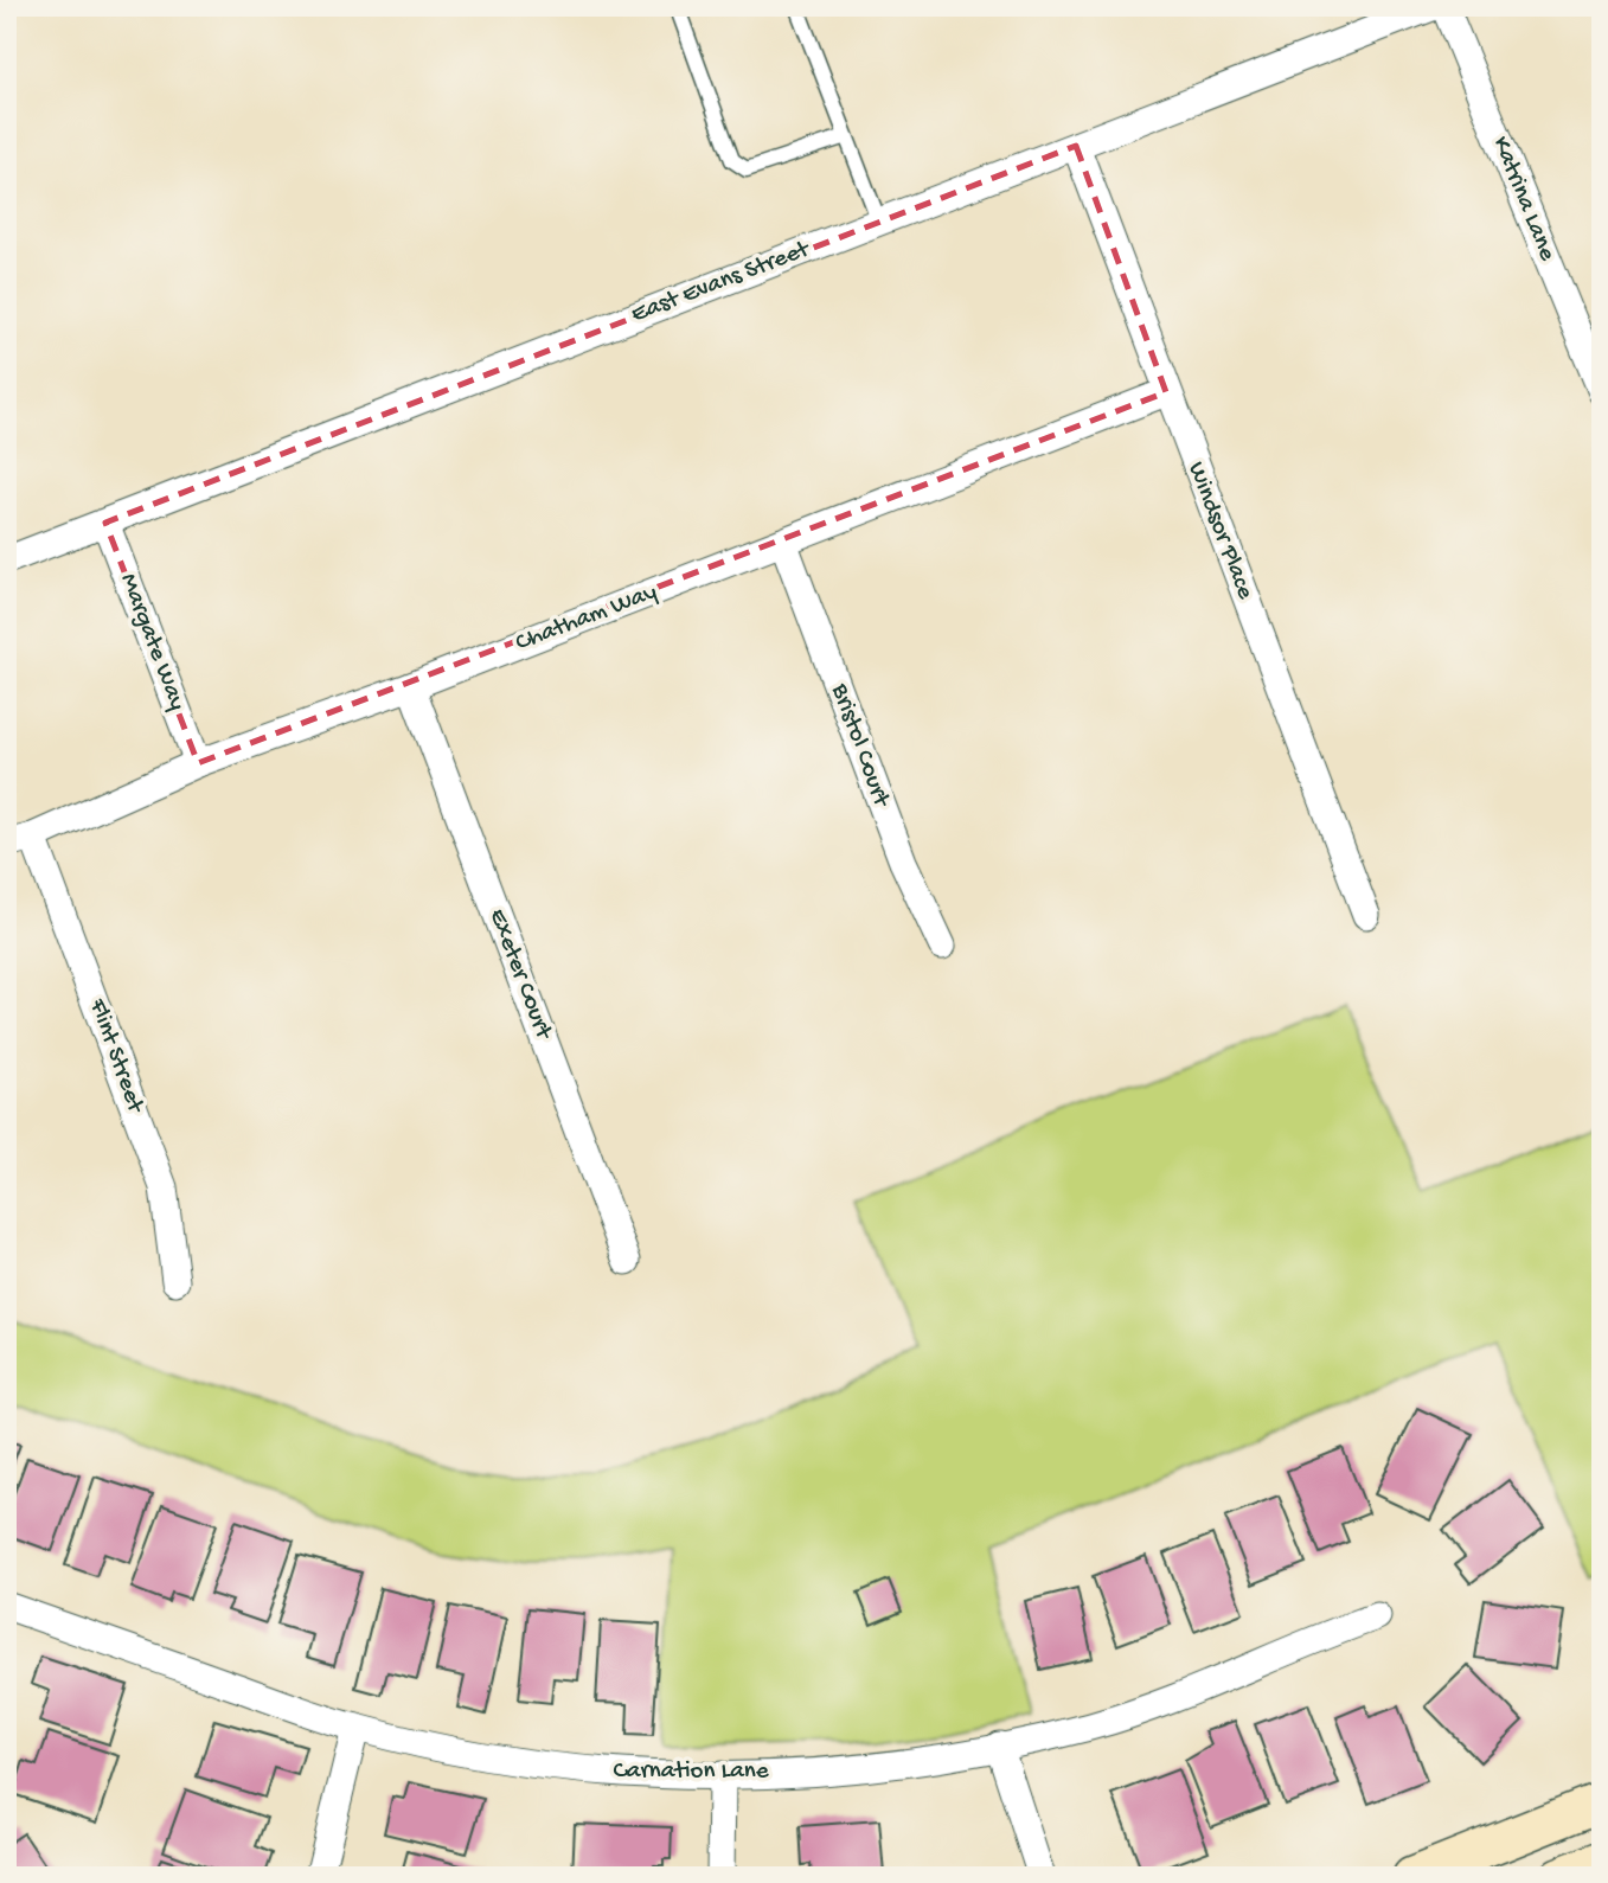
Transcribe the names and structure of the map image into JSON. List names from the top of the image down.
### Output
{
  "streets": {
    "street": [
      "Katrina Lane",
      "East Evans Street",
      "Windsor Place",
      "Chatham Way",
      "Margate Way",
      "Bristol Court",
      "Exeter Court",
      "Flint Street",
      "Carnation Lane"
    ]
  },
  "crossings": [
    ["East Evans Street", "Windsor Place"],
    ["East Evans Street", "Margate Way"],
    ["Windsor Place", "Chatham Way"],
    ["Chatham Way", "Margate Way"],
    ["Chatham Way", "Bristol Court"],
    ["Chatham Way", "Exeter Court"],
    ["Chatham Way", "Flint Street"]
  ]
}
